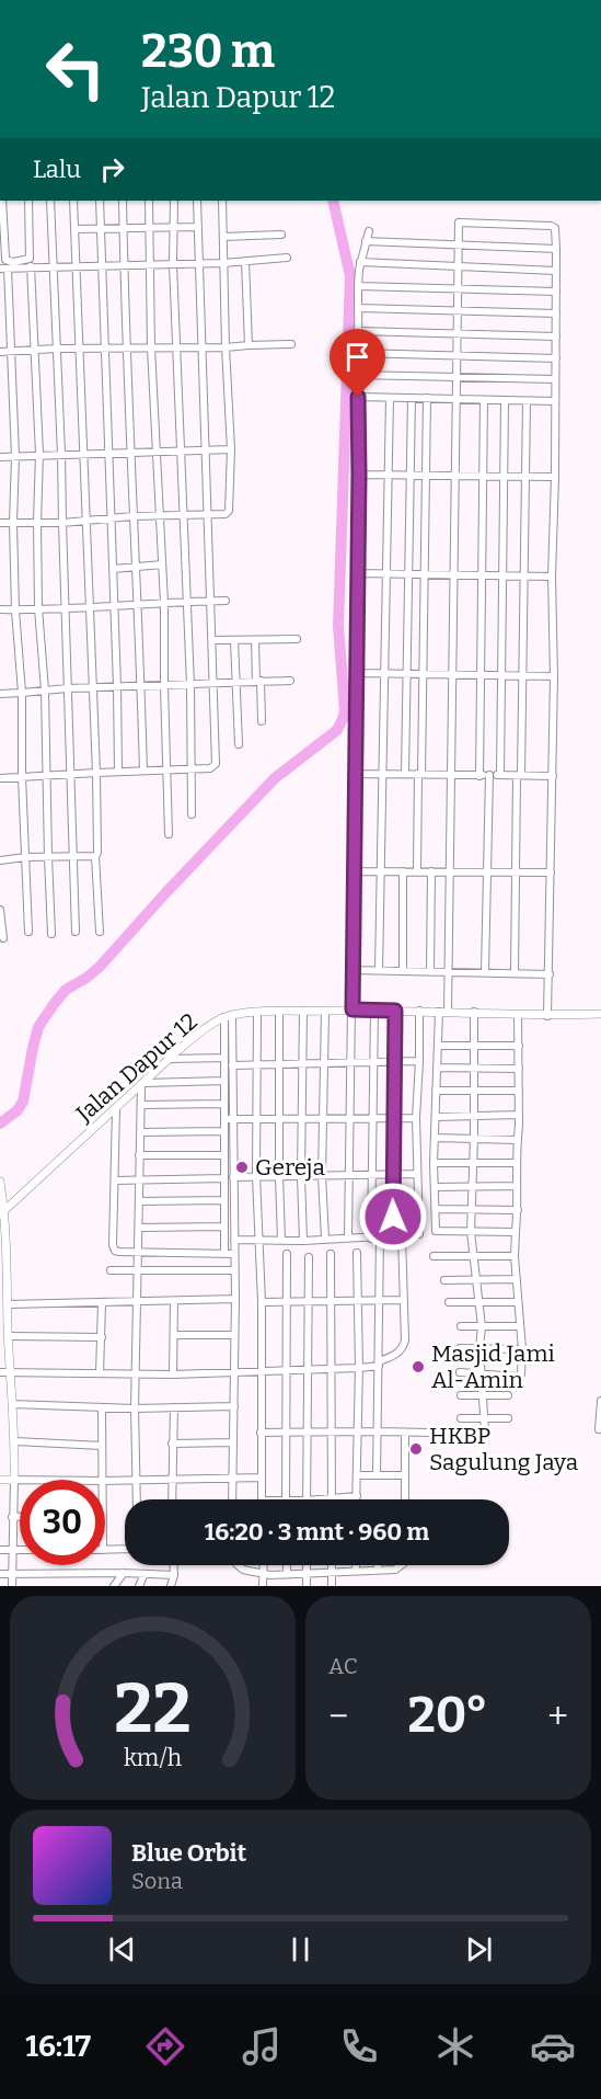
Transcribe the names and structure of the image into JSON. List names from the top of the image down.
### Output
{
  "streets": {
    "street": ["Jalan Dapur 12"]
  },
  "places": ["Gereja", "Masjid Jami Al-Amin", "HKBP Sagulung Jaya"],
  "page": {
    "turn": ["230 m", "Jalan Dapur 12"],
    "then": "Lalu",
    "limit": "30",
    "trip": "16:20 · 3 mnt · 960 m",
    "tile": "AC",
    "heat": ["−", "20°", "+"],
    "song": ["Blue Orbit", "Sona"],
    "tabs": "16:17",
    "gauge": ["22", "km/h"]
  }
}
